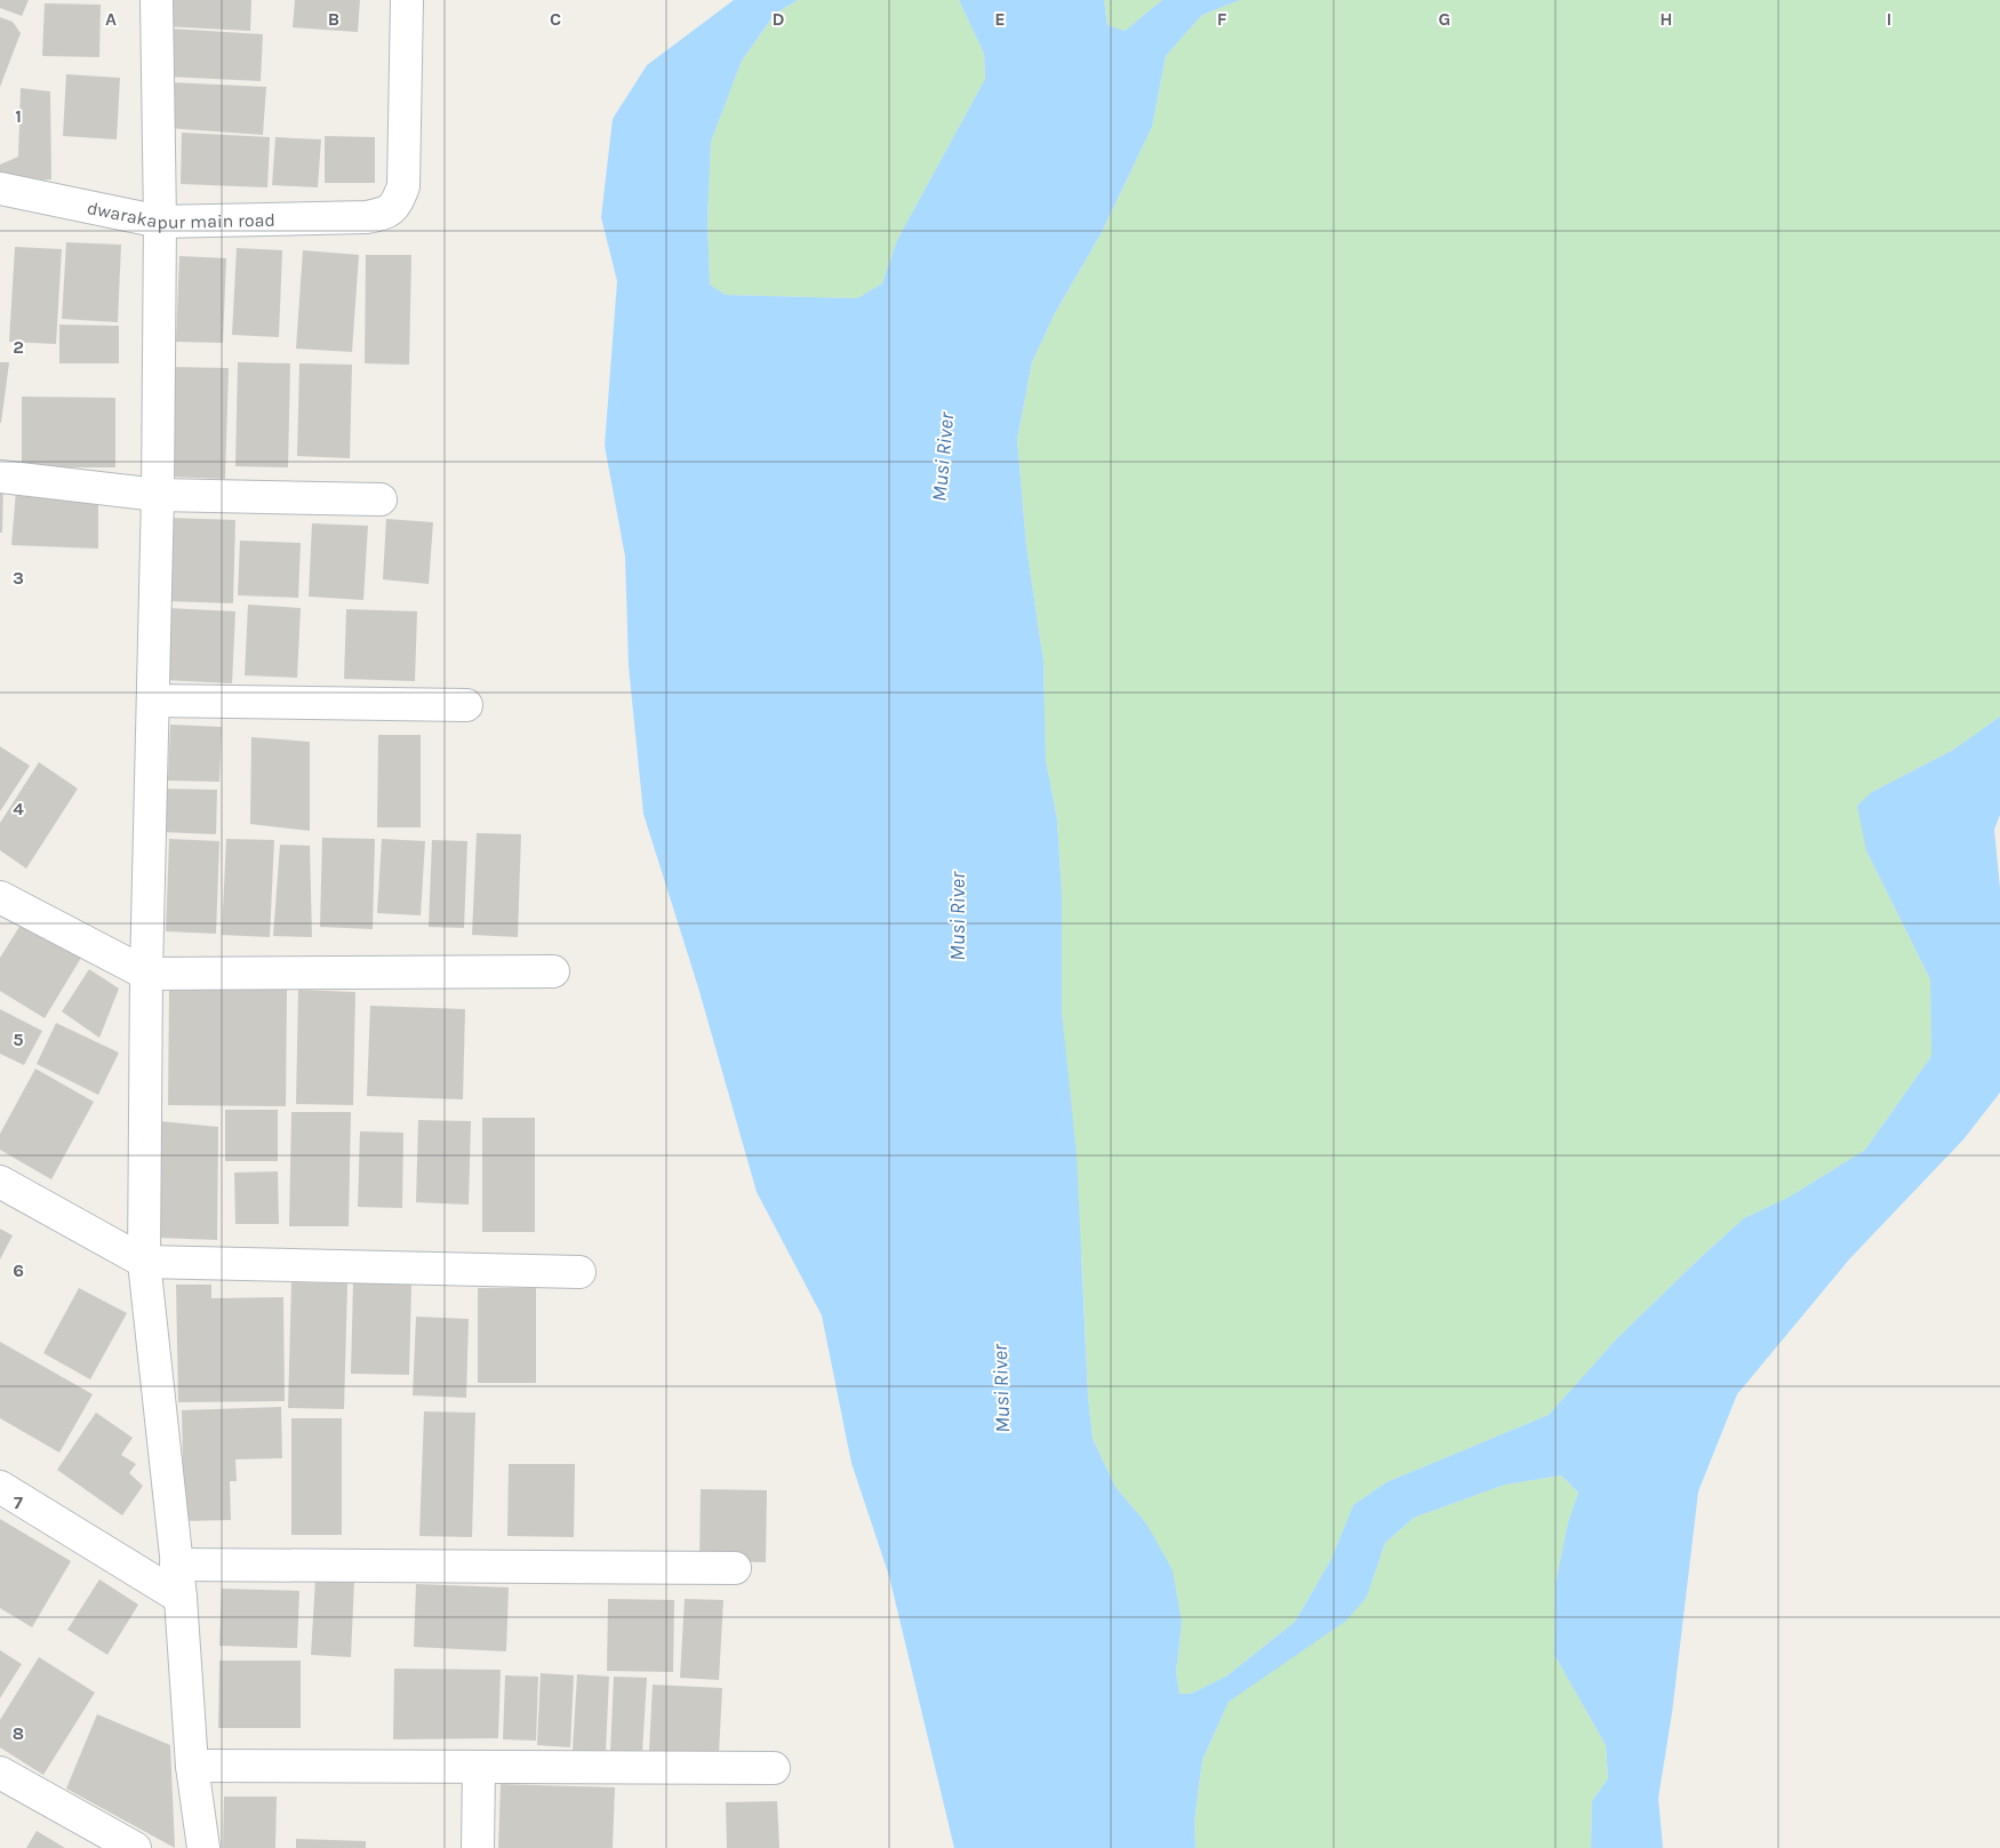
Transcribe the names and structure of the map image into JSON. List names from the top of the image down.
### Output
{
  "streets": {
    "street": ["dwarakapur main road"]
  },
  "water": ["Musi River"],
  "grid": {
    "columns": [
      "A",
      "B",
      "C",
      "D",
      "E",
      "F",
      "G",
      "H",
      "I"
    ],
    "rows": [
      "1",
      "2",
      "3",
      "4",
      "5",
      "6",
      "7",
      "8"
    ]
  }
}
